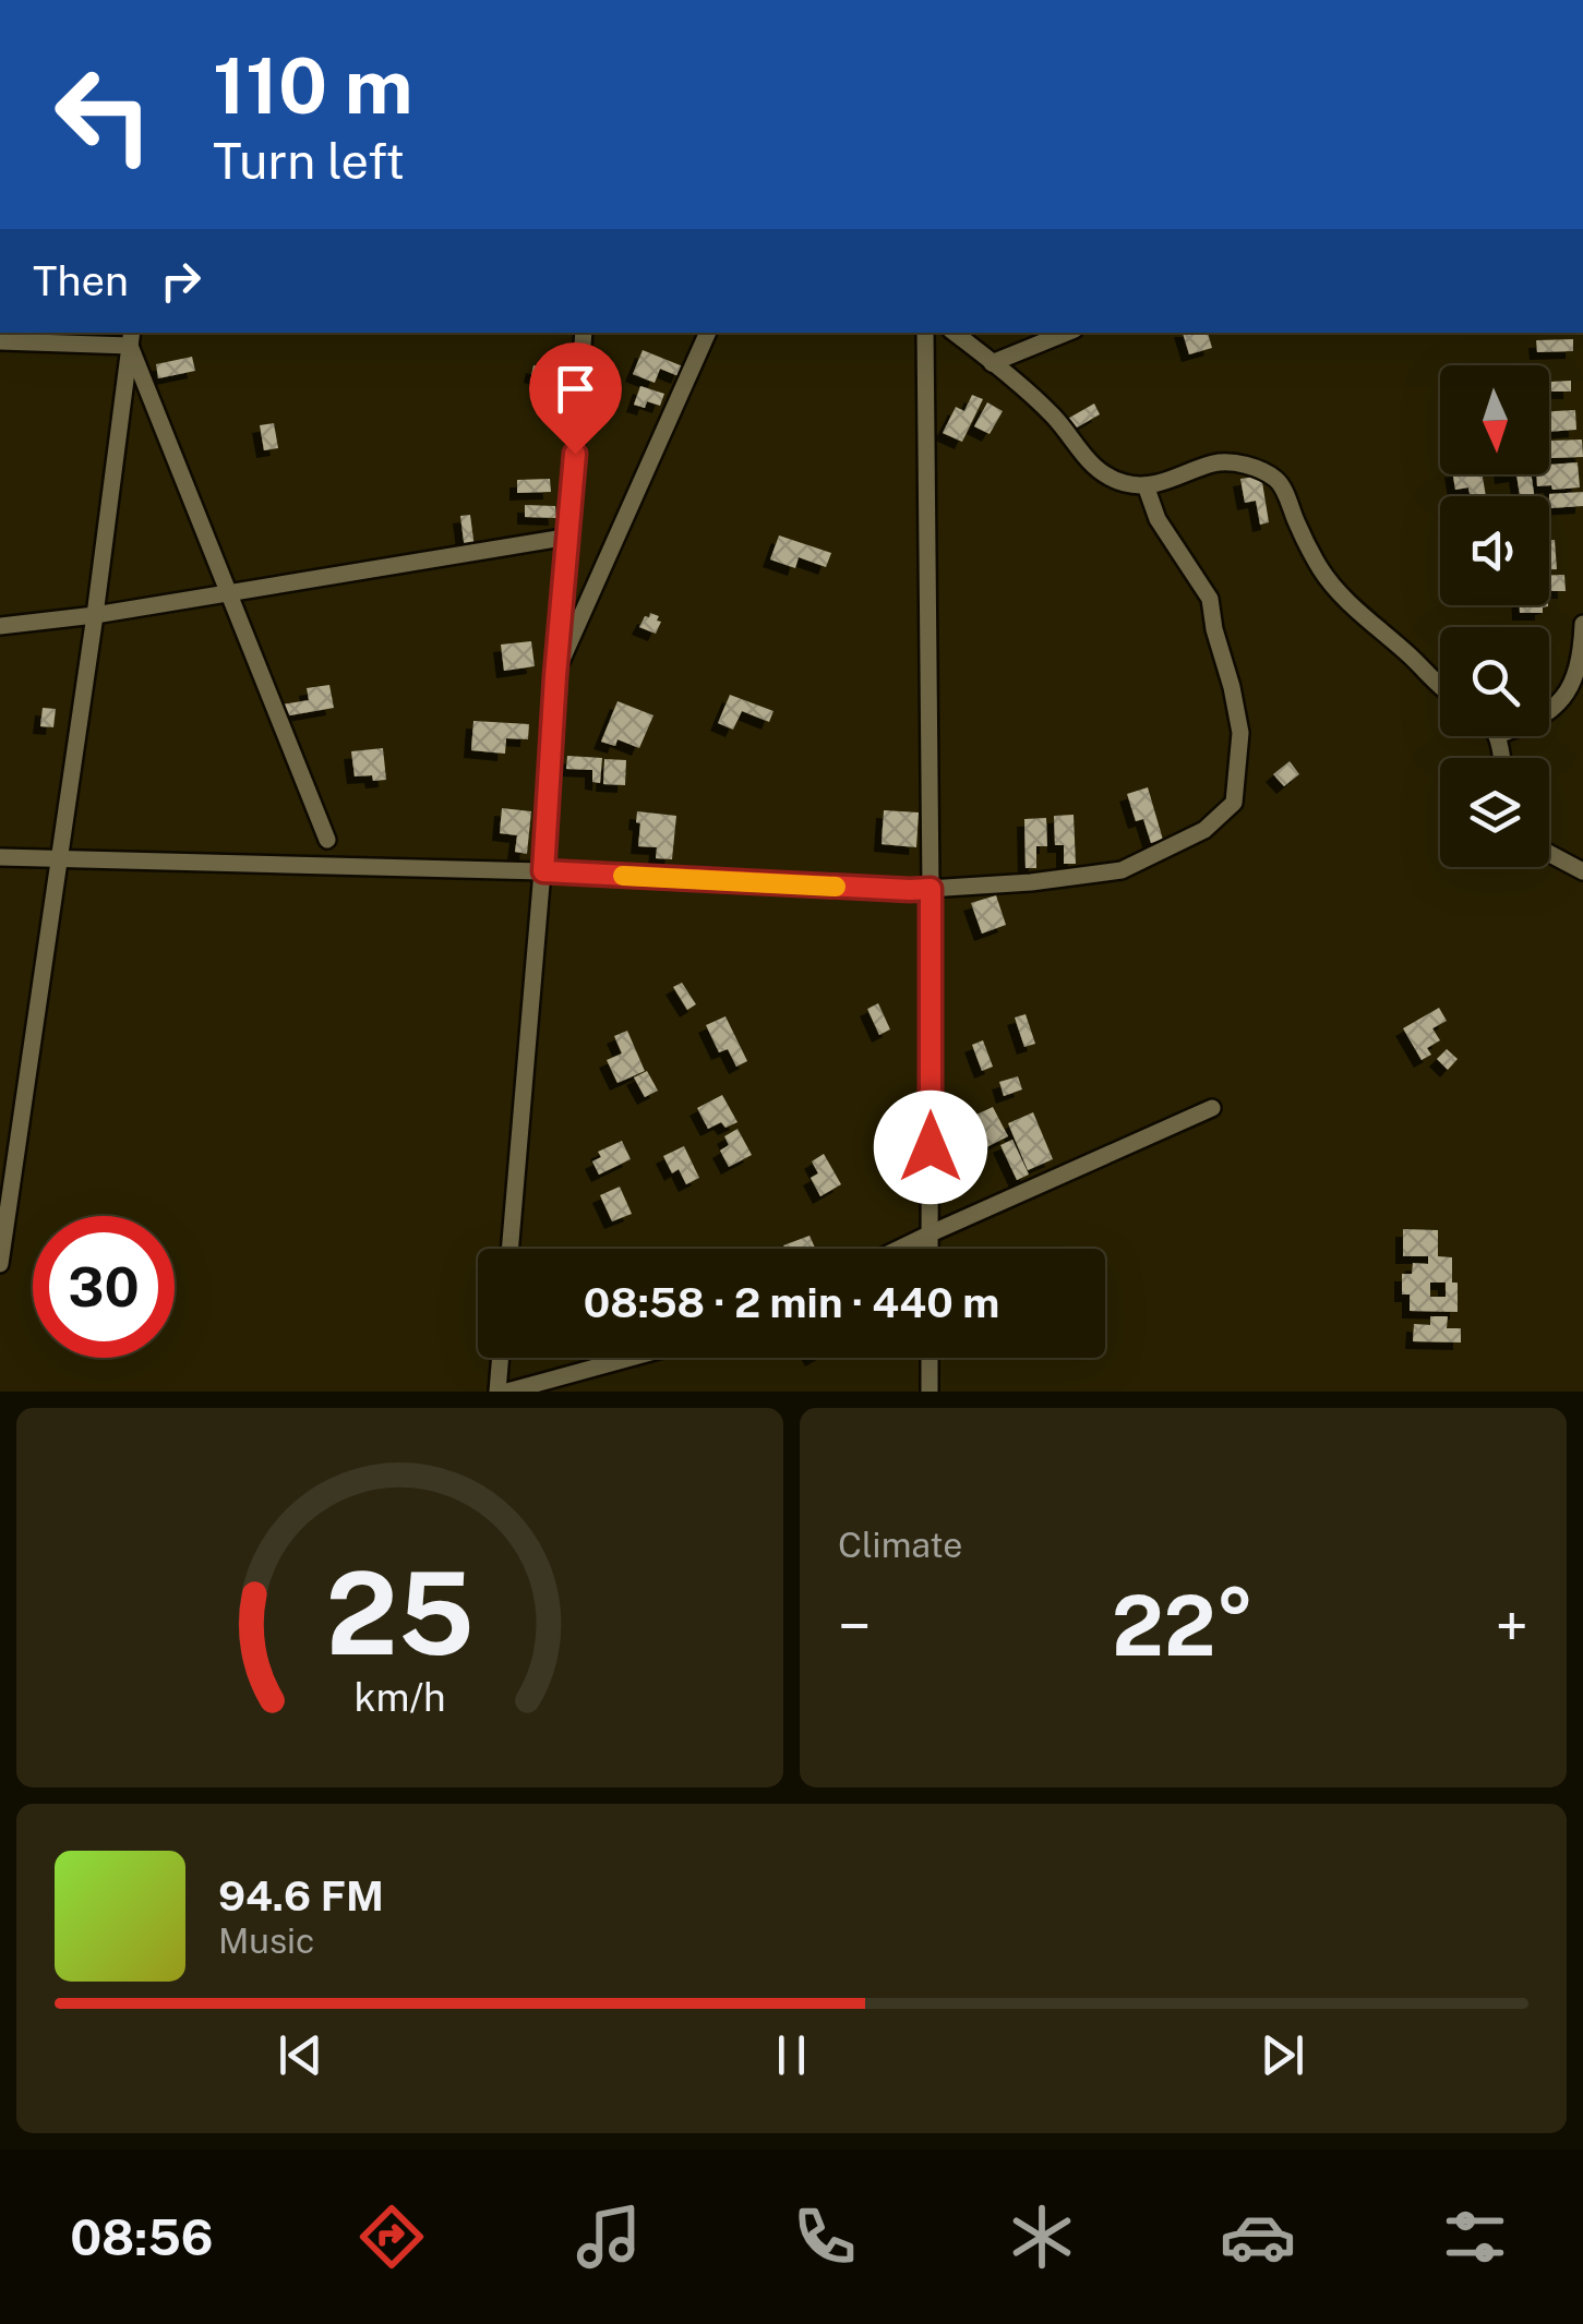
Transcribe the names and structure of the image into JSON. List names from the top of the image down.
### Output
{
  "north": "bottom",
  "page": {
    "turn": ["110 m", "Turn left"],
    "then": "Then",
    "limit": "30",
    "trip": "08:58 · 2 min · 440 m",
    "tile": "Climate",
    "heat": ["−", "22°", "+"],
    "song": ["94.6 FM", "Music"],
    "tabs": "08:56",
    "gauge": ["25", "km/h"]
  }
}
